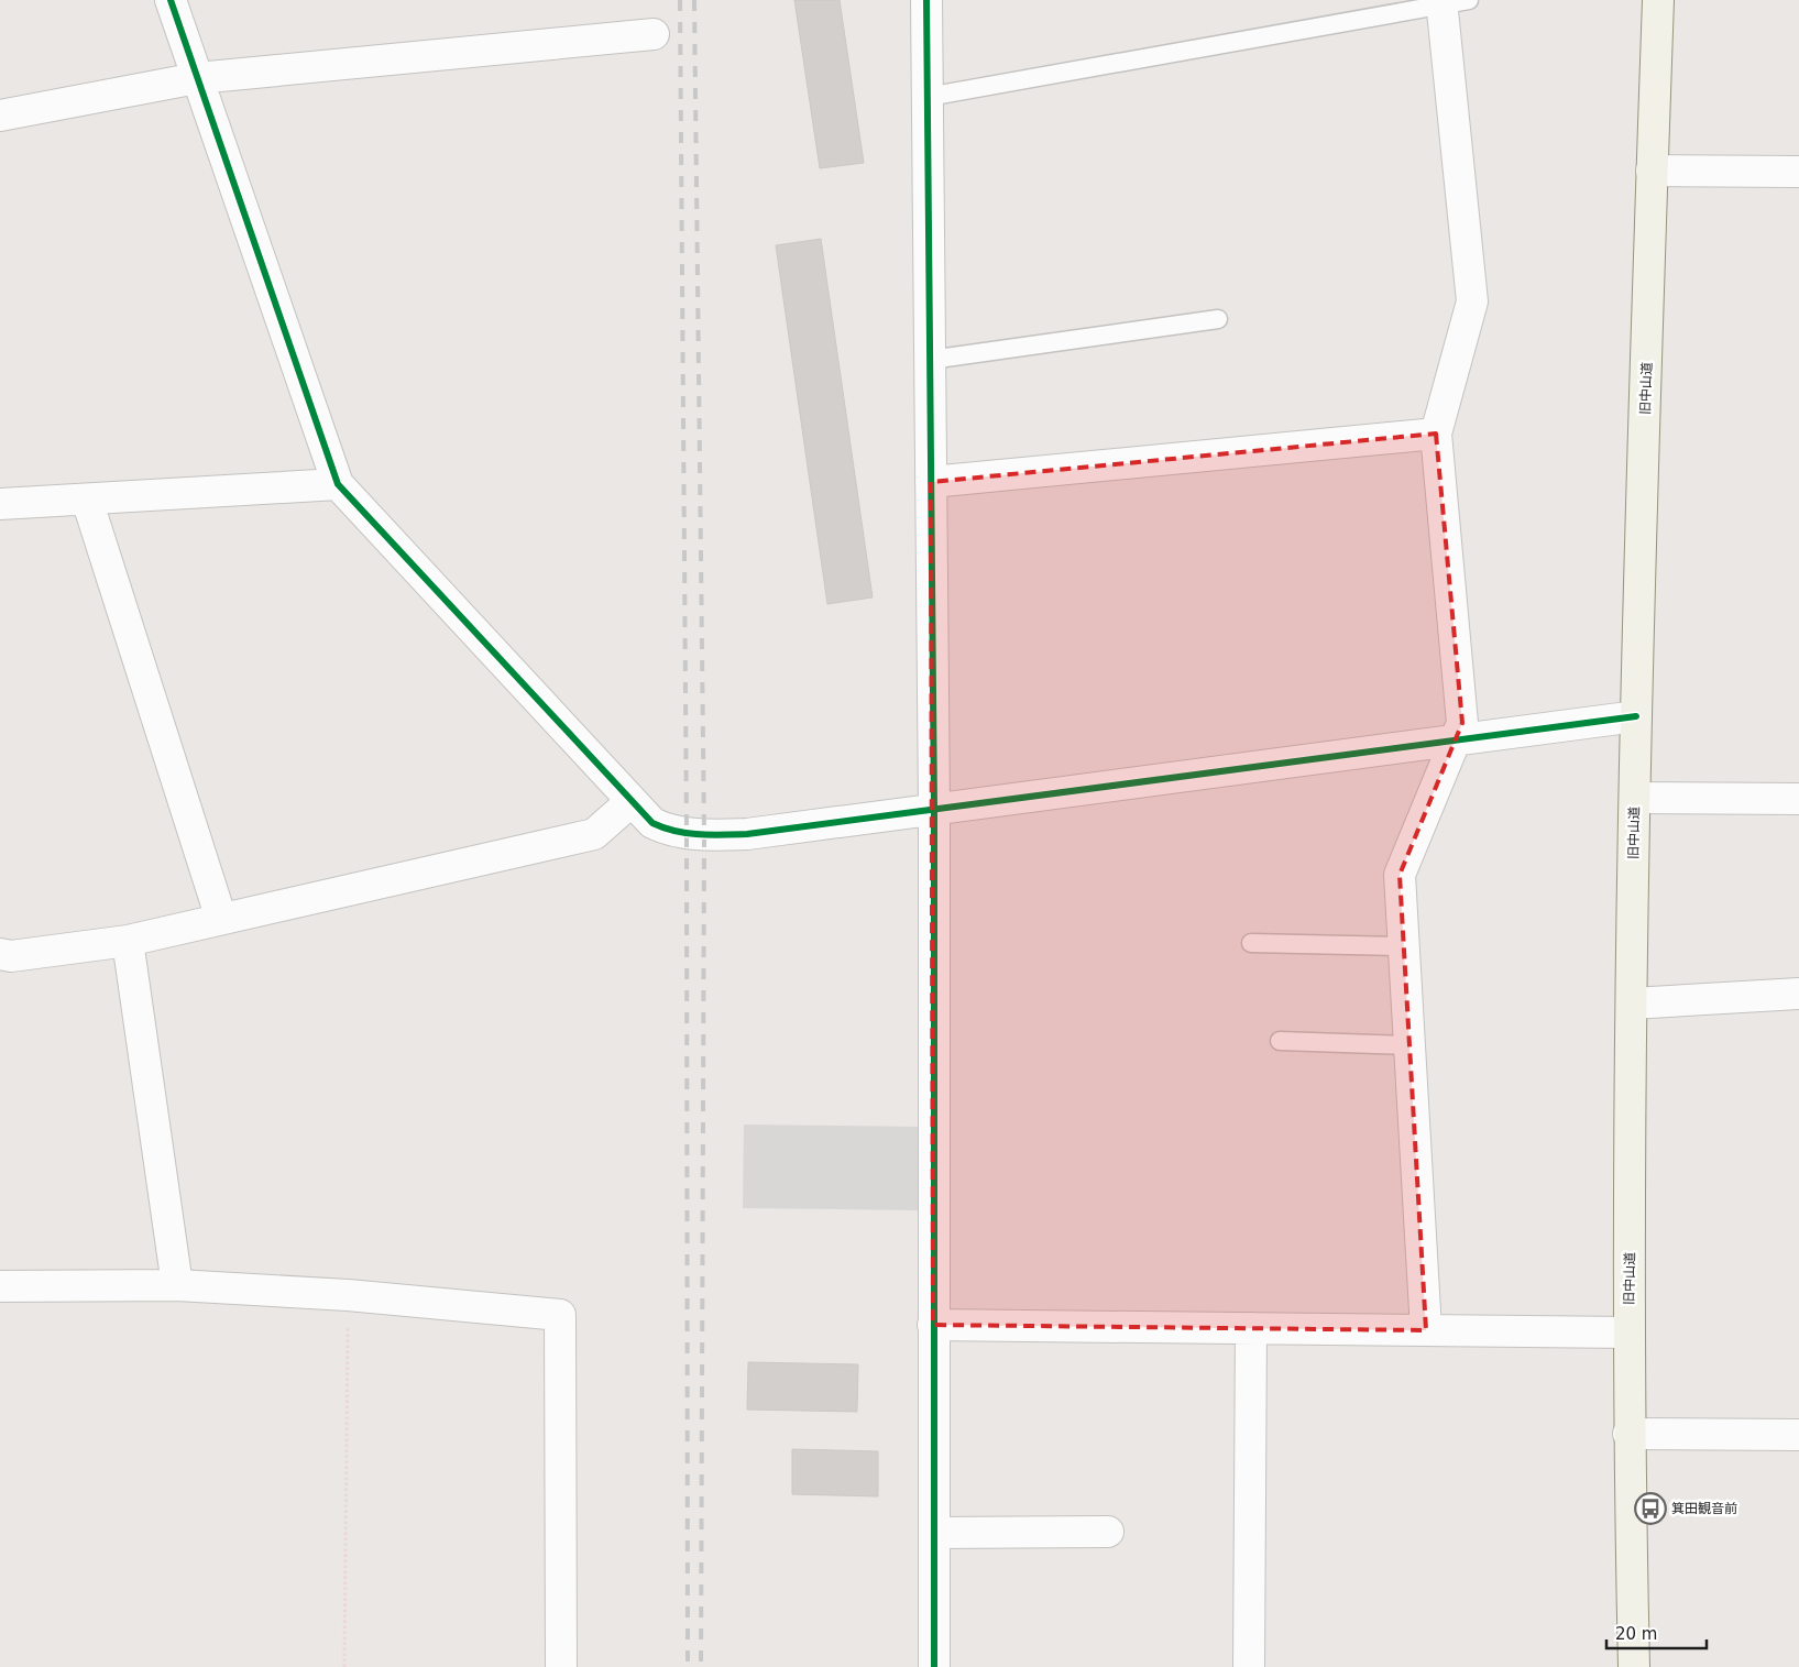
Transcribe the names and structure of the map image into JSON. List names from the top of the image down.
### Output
{
  "streets": {
    "main road": ["旧中山道"]
  },
  "places": {
    "bus stop": ["箕田観音前"]
  },
  "scale_bar": "20 m"
}
